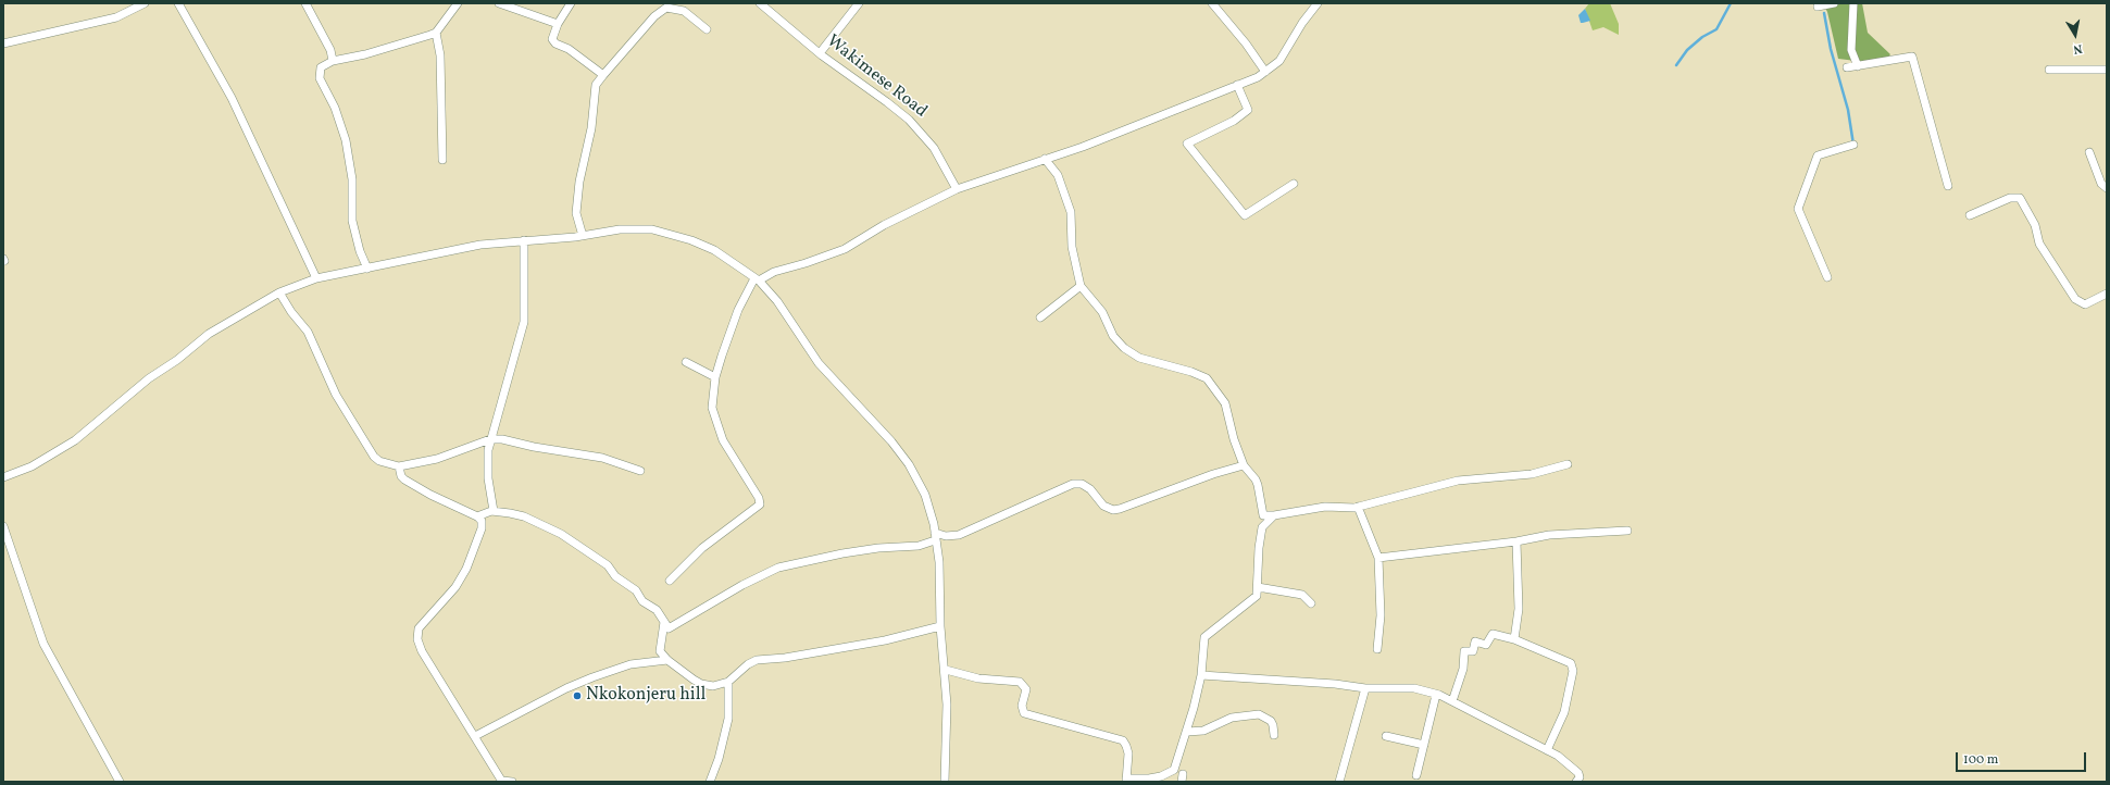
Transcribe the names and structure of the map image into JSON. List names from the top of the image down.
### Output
{
  "streets": {
    "street": ["Wakimese Road"]
  },
  "places": ["Nkokonjeru hill"],
  "scale_bar": "100 m",
  "north": "bottom"
}
